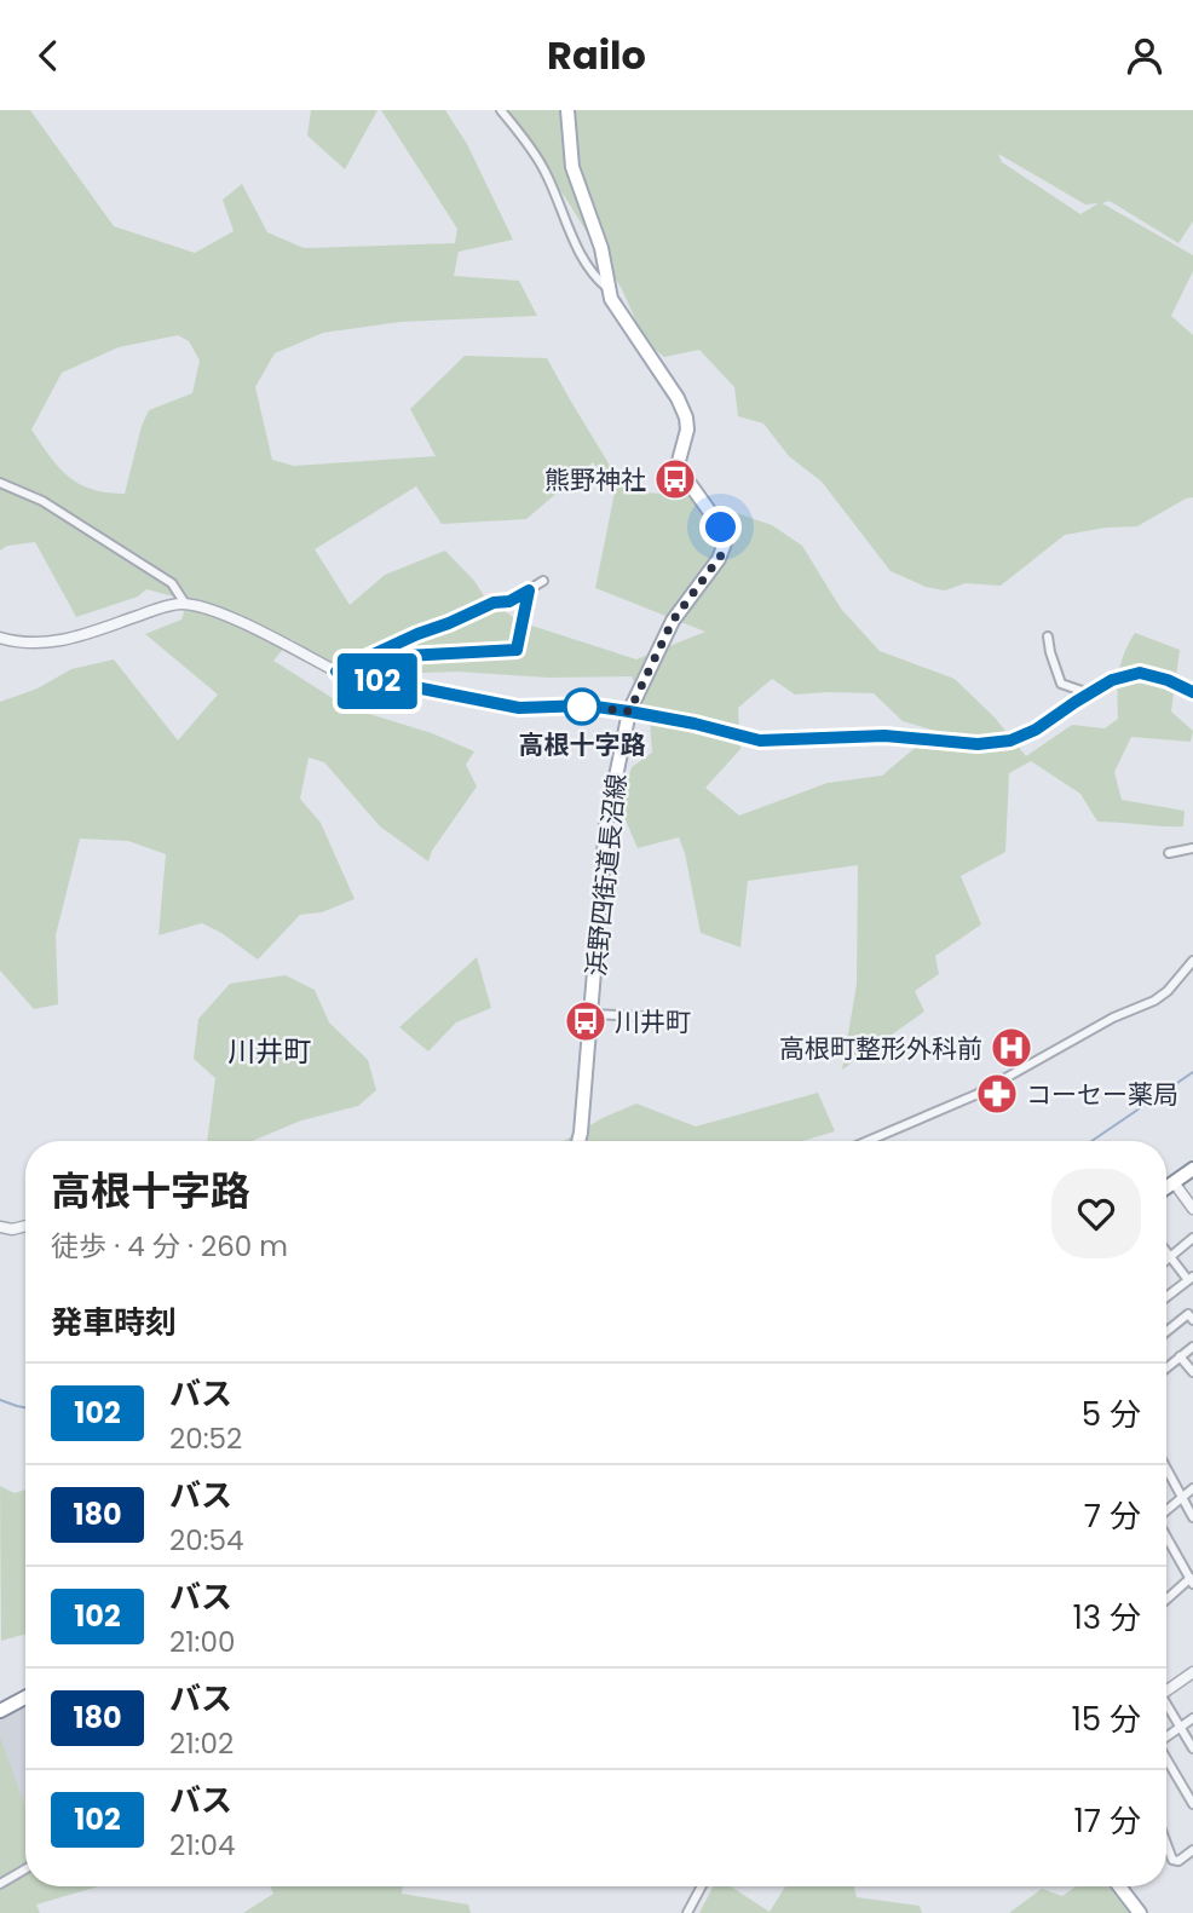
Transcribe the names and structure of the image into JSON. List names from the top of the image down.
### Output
{
  "streets": {
    "main road": ["浜野四街道長沼線"]
  },
  "districts": ["川井町"],
  "places": {
    "bus stop": ["熊野神社", "川井町"],
    "other": ["高根十字路"],
    "hospital": ["高根町整形外科前"],
    "pharmacy": ["コーセー薬局"]
  },
  "lines": ["bus line 102"],
  "page": {
    "header": "Railo",
    "on_map": "102",
    "heading": [
      ["高根十字路", "徒歩 · 4 分 · 260 m"],
      "発車時刻"
    ],
    "list": [
      {
        "mark": "102",
        "name": "バス",
        "note": "20:52",
        "value": "5 分"
      },
      {
        "mark": "180",
        "name": "バス",
        "note": "20:54",
        "value": "7 分"
      },
      {
        "mark": "102",
        "name": "バス",
        "note": "21:00",
        "value": "13 分"
      },
      {
        "mark": "180",
        "name": "バス",
        "note": "21:02",
        "value": "15 分"
      },
      {
        "mark": "102",
        "name": "バス",
        "note": "21:04",
        "value": "17 分"
      }
    ]
  }
}
